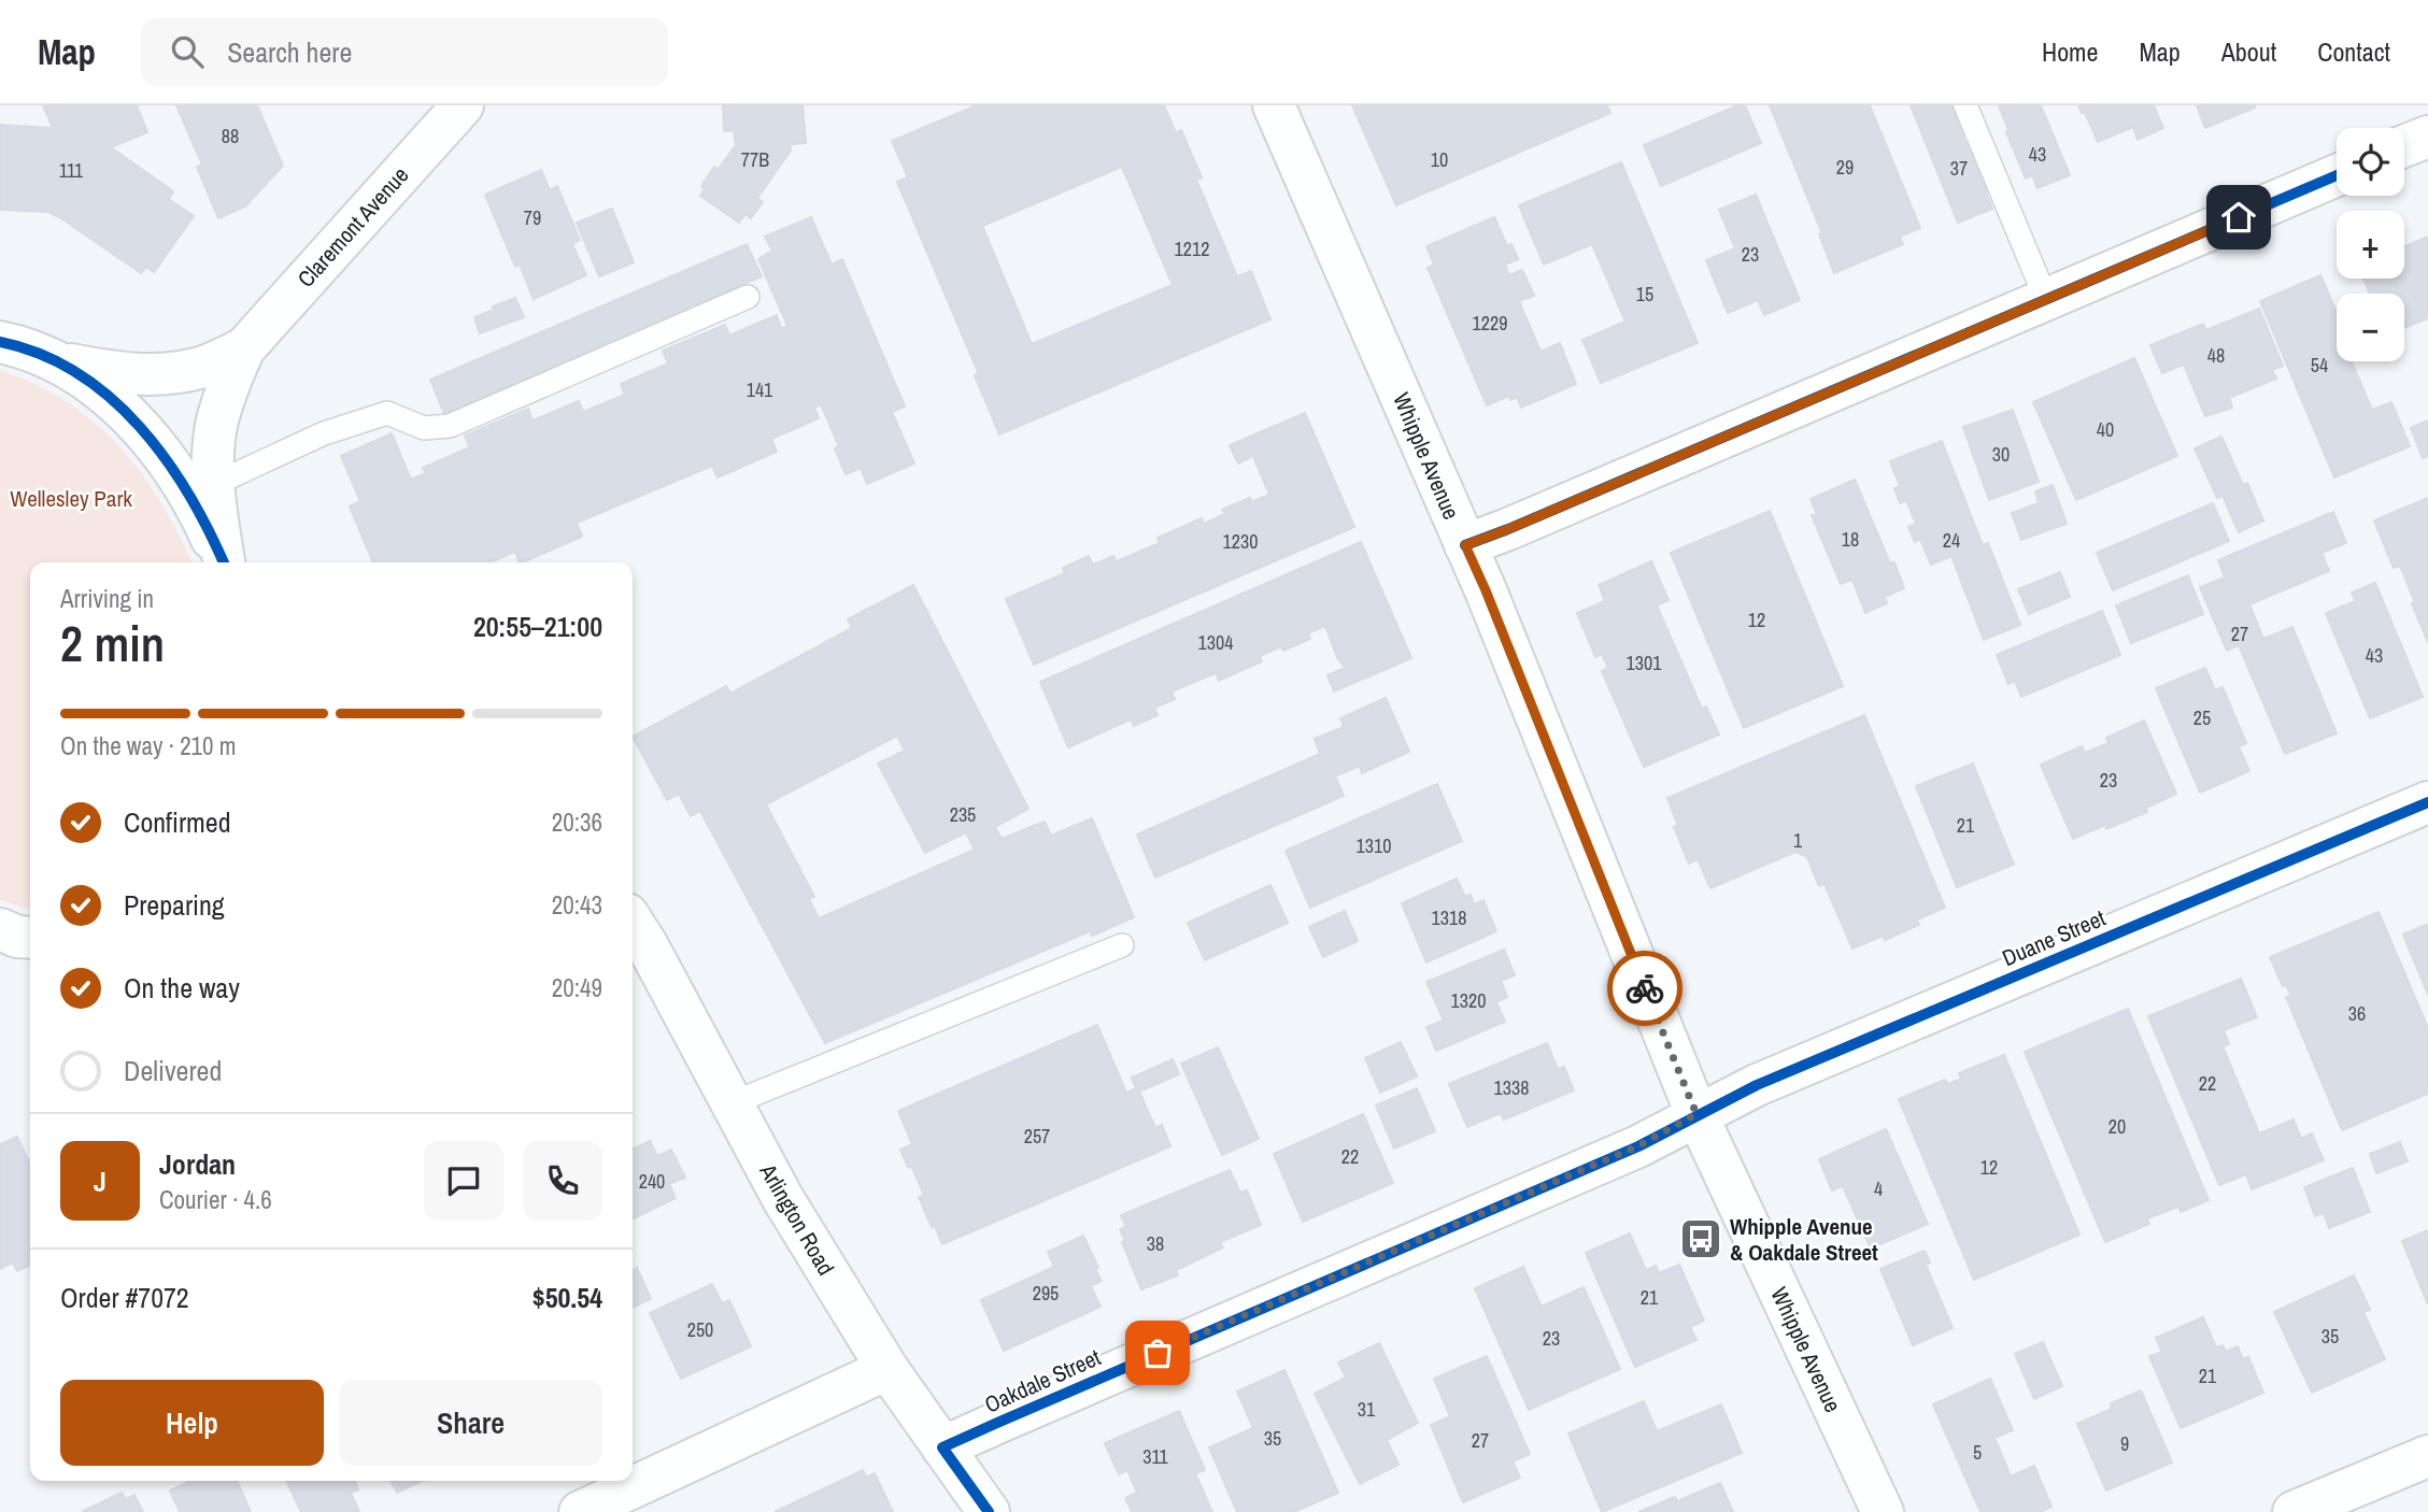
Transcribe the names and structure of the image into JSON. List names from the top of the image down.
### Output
{
  "streets": {
    "street": [
      "Claremont Avenue",
      "Whipple Avenue",
      "Duane Street",
      "Arlington Road",
      "Oakdale Street"
    ]
  },
  "crossings": [
    ["Whipple Avenue", "Duane Street"],
    ["Whipple Avenue", "Oakdale Street"],
    ["Duane Street", "Oakdale Street"],
    ["Arlington Road", "Oakdale Street"]
  ],
  "parks": ["Wellesley Park"],
  "places": {
    "bus stop": ["Whipple Avenue & Oakdale Street"]
  },
  "house_numbers": [
    "88",
    "43",
    "77B",
    "10",
    "29",
    "37",
    "111",
    "79",
    "1212",
    "23",
    "15",
    "1229",
    "48",
    "54",
    "141",
    "40",
    "30",
    "18",
    "24",
    "1230",
    "12",
    "27",
    "1304",
    "43",
    "1301",
    "25",
    "23",
    "235",
    "21",
    "1",
    "1310",
    "1318",
    "1320",
    "36",
    "22",
    "1338",
    "20",
    "257",
    "22",
    "12",
    "240",
    "4",
    "38",
    "295",
    "21",
    "250",
    "35",
    "23",
    "21",
    "31",
    "35",
    "27",
    "9",
    "5",
    "311"
  ],
  "page": {
    "header": "Map",
    "search": "Search here",
    "nav": [
      "Home",
      "Map",
      "About",
      "Contact"
    ],
    "map_buttons": ["+", "−"],
    "heading": ["2 min", "Arriving in", "20:55–21:00"],
    "panel": [
      "Jordan",
      "Courier · 4.6",
      "Order #7072",
      "$50.54"
    ],
    "bar": "On the way · 210 m",
    "list": [
      ["Confirmed", "20:36"],
      ["Preparing", "20:43"],
      ["On the way", "20:49"],
      "Delivered"
    ],
    "round": "J",
    "buttons": ["Help", "Share"]
  }
}
